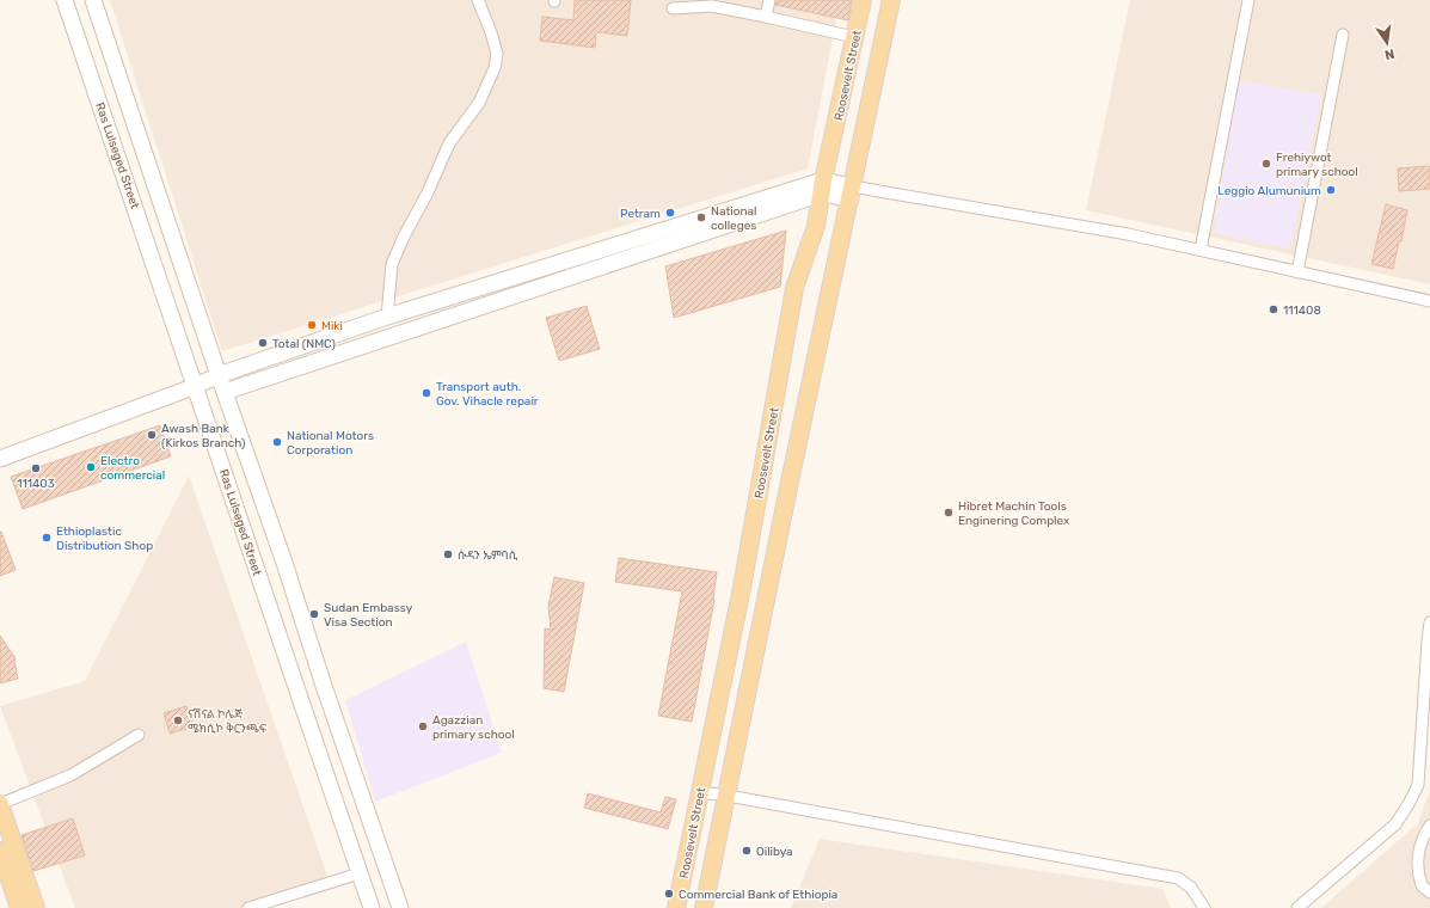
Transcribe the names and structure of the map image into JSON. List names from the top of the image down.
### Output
{
  "streets": {
    "main road": ["Roosevelt Street"],
    "street": ["Ras Lulseged Street"]
  },
  "places": [
    "Frehiywot primary school",
    "Leggio Alumunium",
    "Petram",
    "National colleges",
    "111408",
    "Miki",
    "Total (NMC)",
    "Transport auth. Gov. Vihacle repair",
    "Awash Bank (Kirkos Branch)",
    "National Motors Corporation",
    "Electro commercial",
    "111403",
    "Hibret Machin Tools Enginering Complex",
    "Ethioplastic Distribution Shop",
    "ሱዳን ኤምባሲ",
    "Sudan Embassy Visa Section",
    "ናሽናል ኮሌጅ ሜክሲኮ ቅርንጫፍ",
    "Agazzian primary school",
    "Oilibya",
    "Commercial Bank of Ethiopia"
  ],
  "north": "bottom"
}
